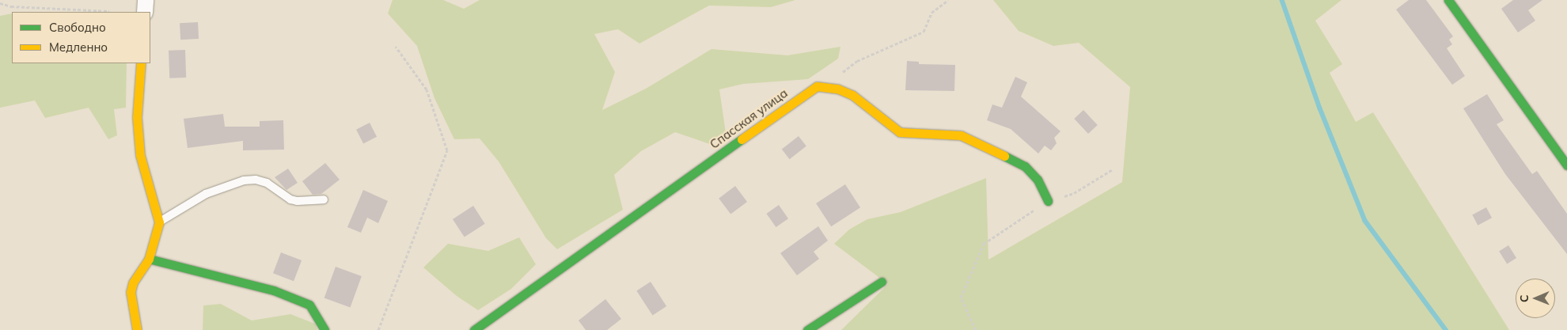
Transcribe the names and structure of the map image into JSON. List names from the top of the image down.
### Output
{
  "streets": {
    "street": ["Спасская улица"]
  },
  "legend": ["Свободно", "Медленно"],
  "north": "left"
}
